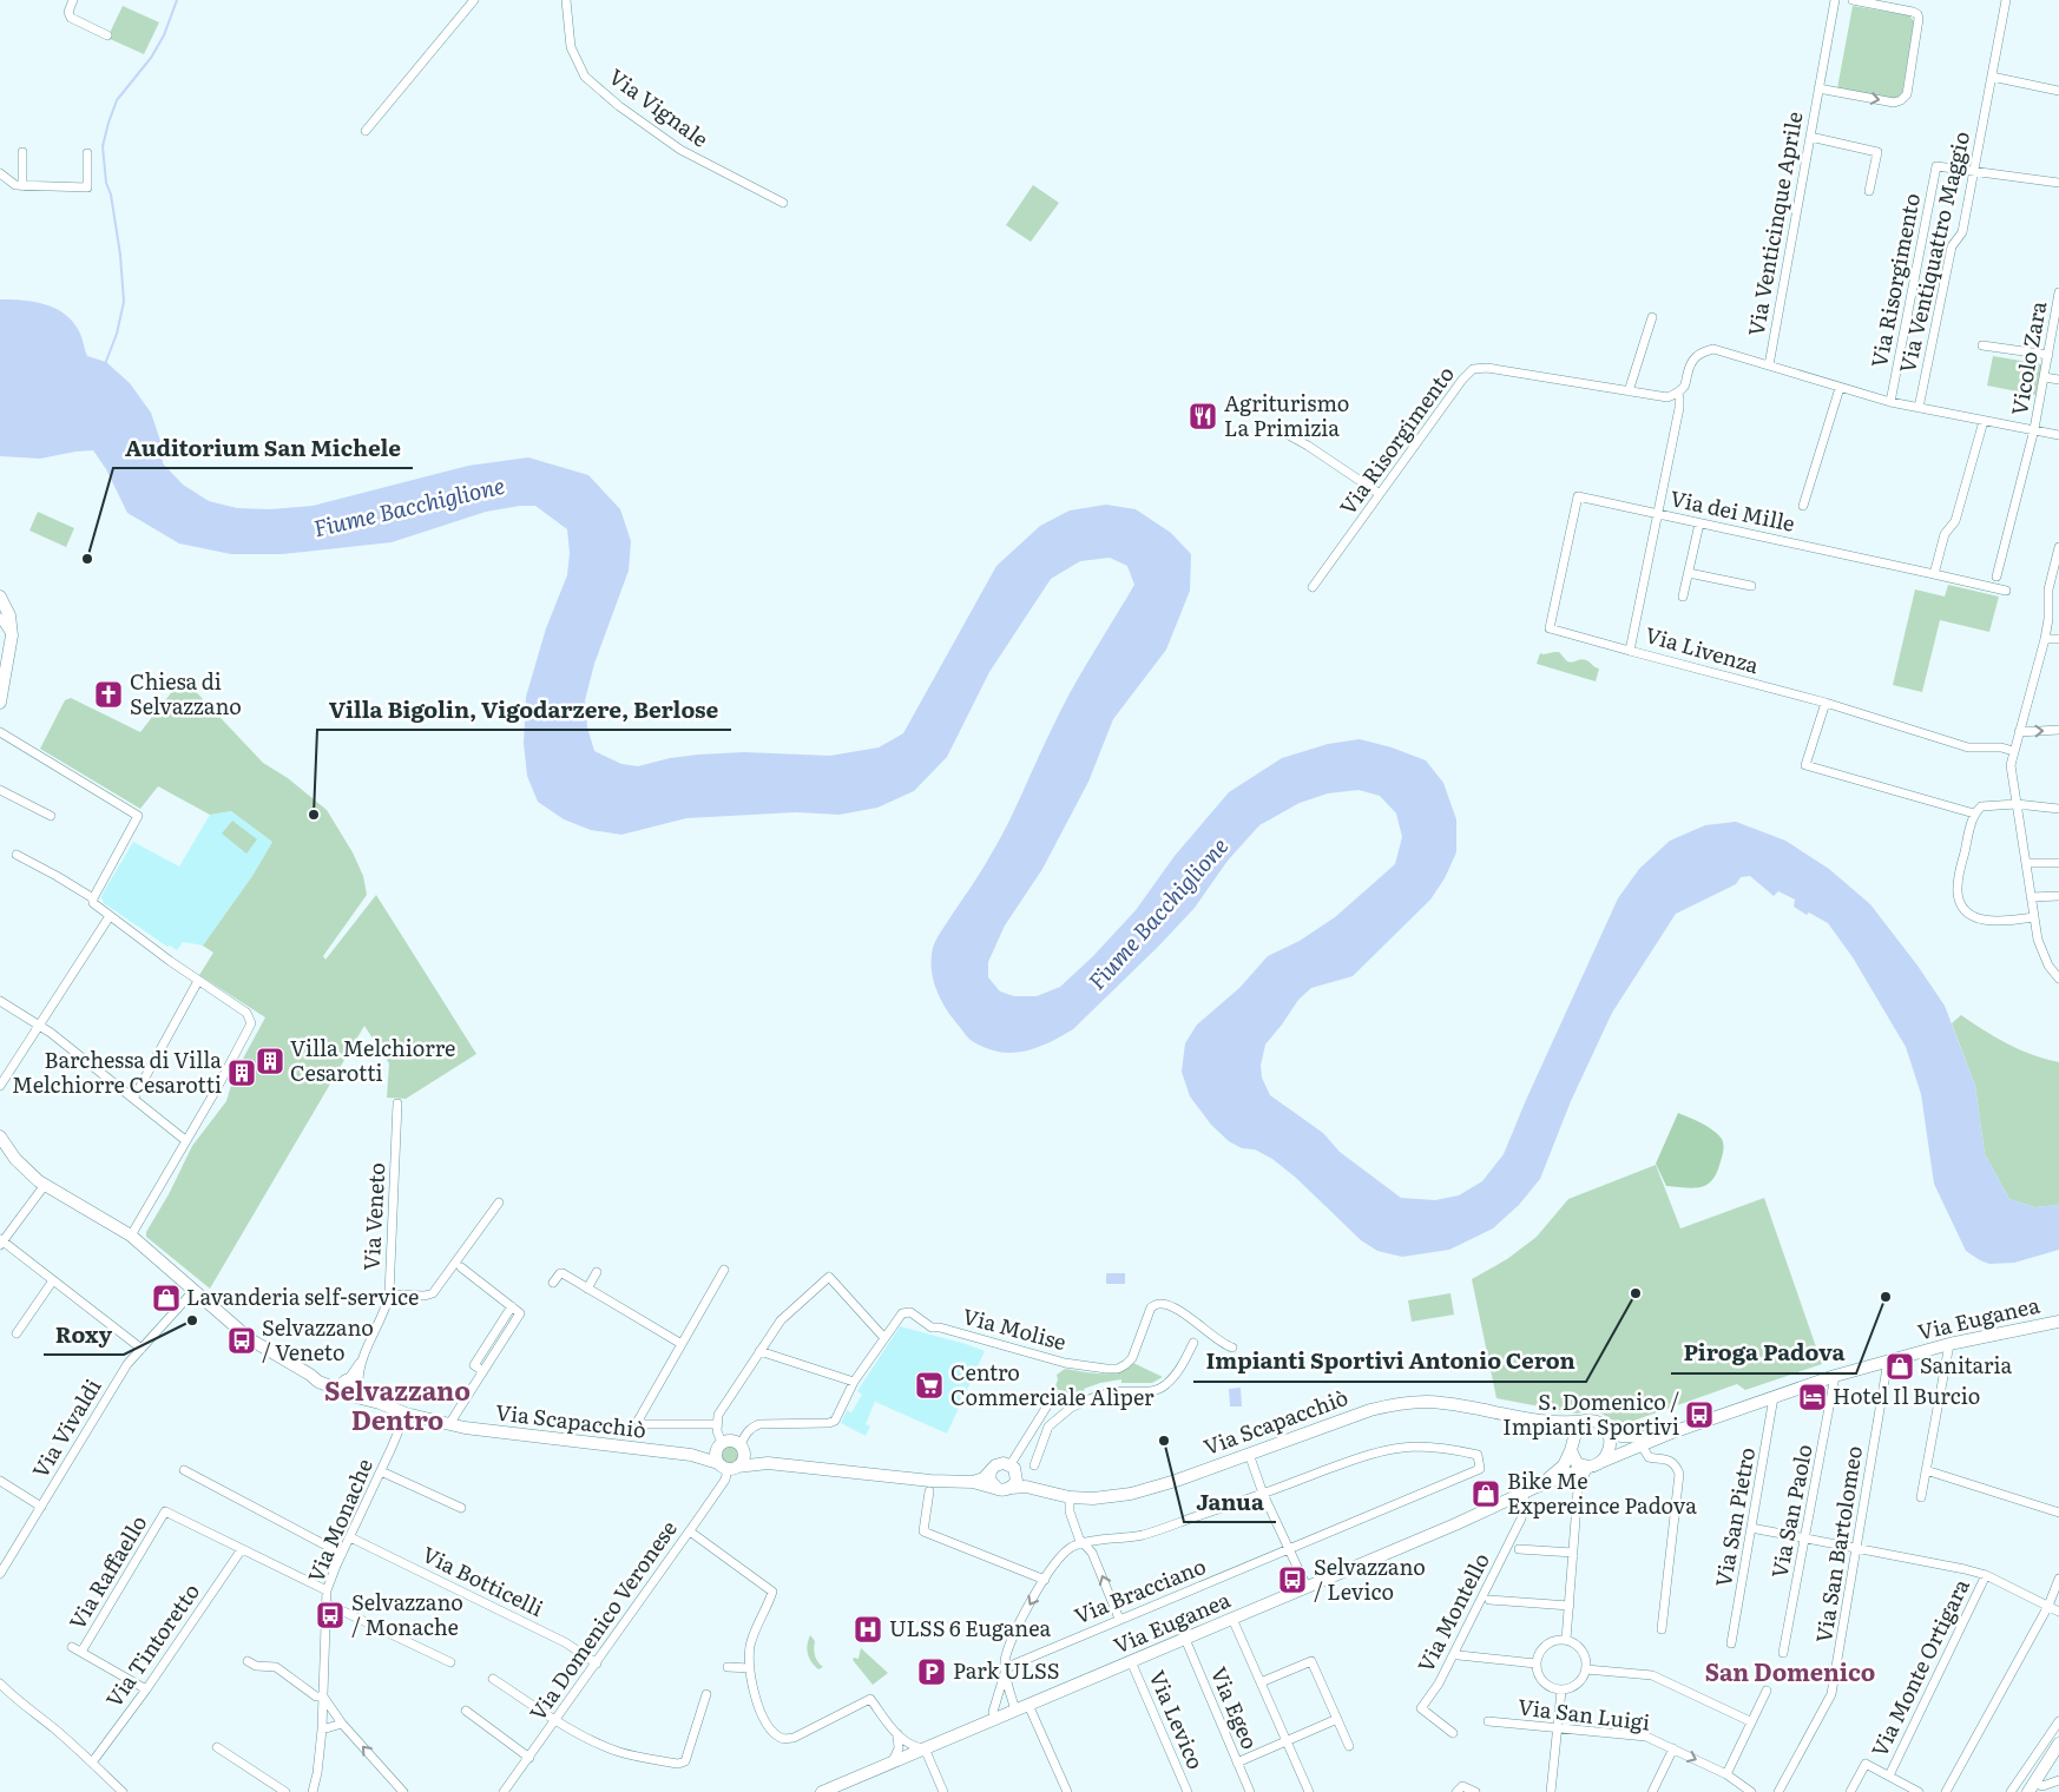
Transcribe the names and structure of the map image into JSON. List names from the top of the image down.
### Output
{
  "streets": {
    "street": [
      "Via Vignale",
      "Via Venticinque Aprile",
      "Via Ventiquattro Maggio",
      "Via Risorgimento",
      "Vicolo Zara",
      "Via dei Mille",
      "Via Livenza",
      "Via Veneto",
      "Via Euganea",
      "Via Molise",
      "Via Scapacchiò",
      "Via Vivaldi",
      "Via San Paolo",
      "Via San Pietro",
      "Via Monache",
      "Via San Bartolomeo",
      "Via Raffaello",
      "Via Botticelli",
      "Via Bracciano",
      "Via Montello",
      "Via Domenico Veronese",
      "Via Tintoretto",
      "Via Monte Ortigara",
      "Via Egeo",
      "Via San Luigi",
      "Via Levico"
    ]
  },
  "crossings": [
    ["Via Venticinque Aprile", "Via Risorgimento"],
    ["Via Ventiquattro Maggio", "Via Risorgimento"],
    ["Via Risorgimento", "Vicolo Zara"],
    ["Via Risorgimento", "Via Livenza"],
    ["Via dei Mille", "Via Livenza"],
    ["Via Veneto", "Via Scapacchiò"],
    ["Via Euganea", "Via Scapacchiò"],
    ["Via Euganea", "Via San Paolo"],
    ["Via Euganea", "Via San Pietro"],
    ["Via Euganea", "Via San Bartolomeo"],
    ["Via Euganea", "Via Montello"],
    ["Via Euganea", "Via Egeo"],
    ["Via Euganea", "Via Levico"],
    ["Via Molise", "Via Scapacchiò"],
    ["Via Molise", "Via Domenico Veronese"],
    ["Via Scapacchiò", "Via Vivaldi"],
    ["Via Scapacchiò", "Via Monache"],
    ["Via Scapacchiò", "Via Domenico Veronese"],
    ["Via Monache", "Via Botticelli"],
    ["Via Raffaello", "Via Tintoretto"],
    ["Via Botticelli", "Via Domenico Veronese"]
  ],
  "districts": ["Selvazzano Dentro", "San Domenico"],
  "water": ["Fiume Bacchiglione"],
  "places": {
    "restaurant": ["Agriturismo La Primizia"],
    "other": [
      "Auditorium San Michele",
      "Villa Bigolin, Vigodarzere, Berlose",
      "Impianti Sportivi Antonio Ceron",
      "Piroga Padova",
      "Roxy",
      "Janua"
    ],
    "church": ["Chiesa di Selvazzano"],
    "building": ["Villa Melchiorre Cesarotti", "Barchessa di Villa Melchiorre Cesarotti"],
    "shop": ["Lavanderia self-service", "Sanitaria", "Bike Me Expereince Padova"],
    "bus stop": [
      "Selvazzano / Veneto",
      "S. Domenico / Impianti Sportivi",
      "Selvazzano / Levico",
      "Selvazzano / Monache"
    ],
    "supermarket": ["Centro Commerciale Alìper"],
    "hotel": ["Hotel Il Burcio"],
    "hospital": ["ULSS 6 Euganea"],
    "parking": ["Park ULSS"]
  }
}
